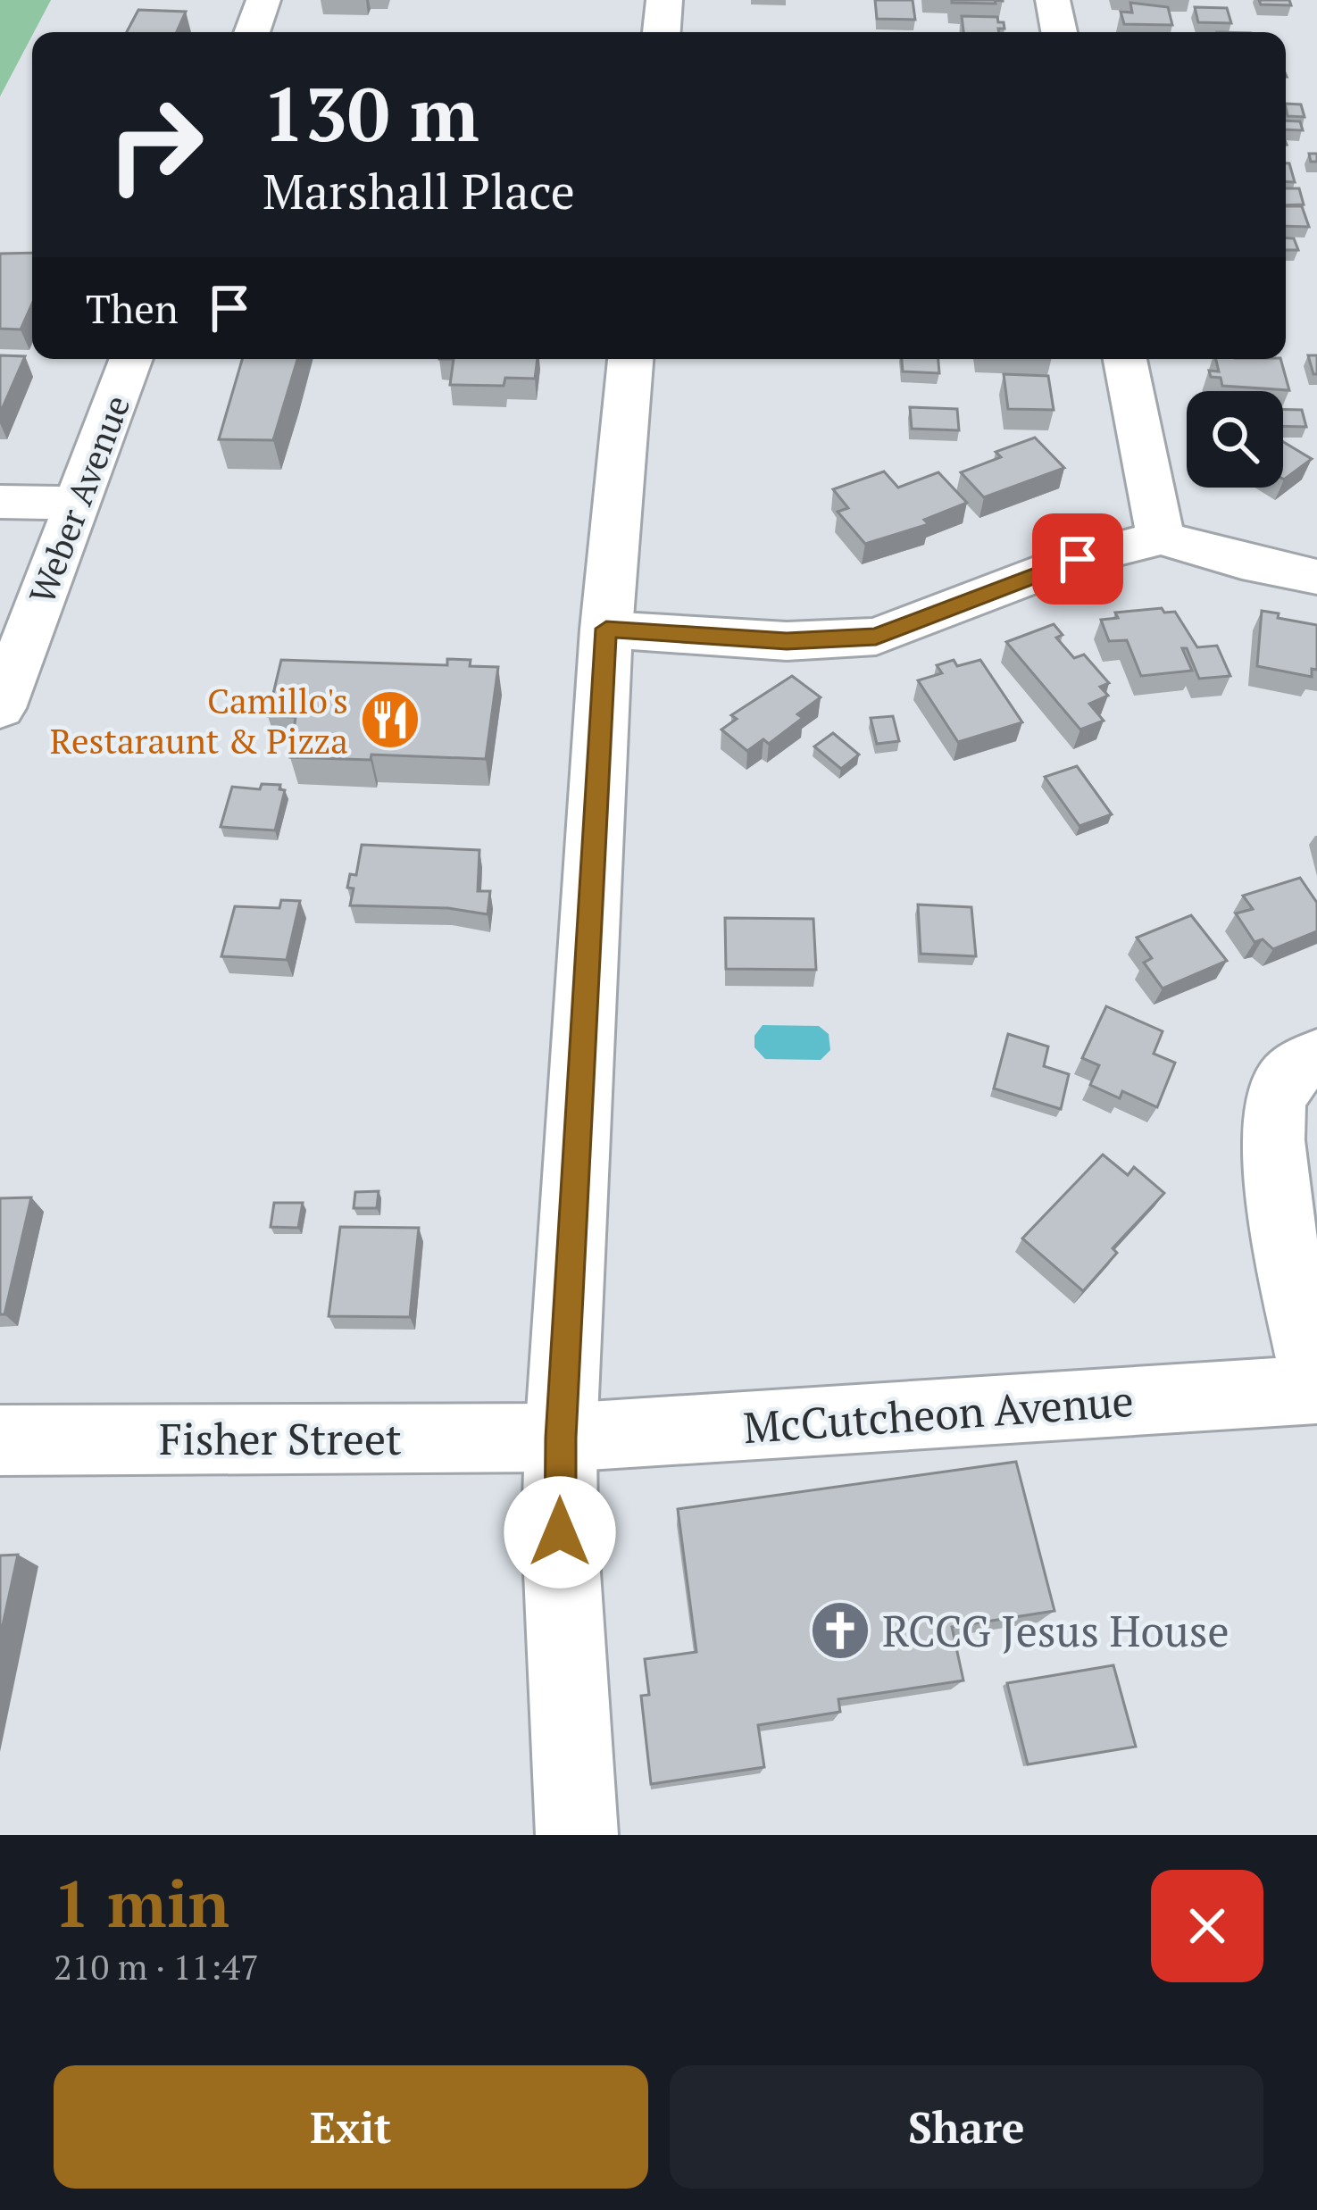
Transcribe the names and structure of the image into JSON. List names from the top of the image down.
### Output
{
  "streets": {
    "street": ["Weber Avenue", "McCutcheon Avenue", "Fisher Street"]
  },
  "crossings": [
    ["McCutcheon Avenue", "Fisher Street"]
  ],
  "places": {
    "restaurant": ["Camillo's Restaraunt & Pizza"],
    "church": ["RCCG Jesus House"]
  },
  "page": {
    "turn": ["130 m", "Marshall Place"],
    "then": "Then",
    "heading": ["1 min", "210 m · 11:47"],
    "buttons": ["Exit", "Share"]
  }
}
